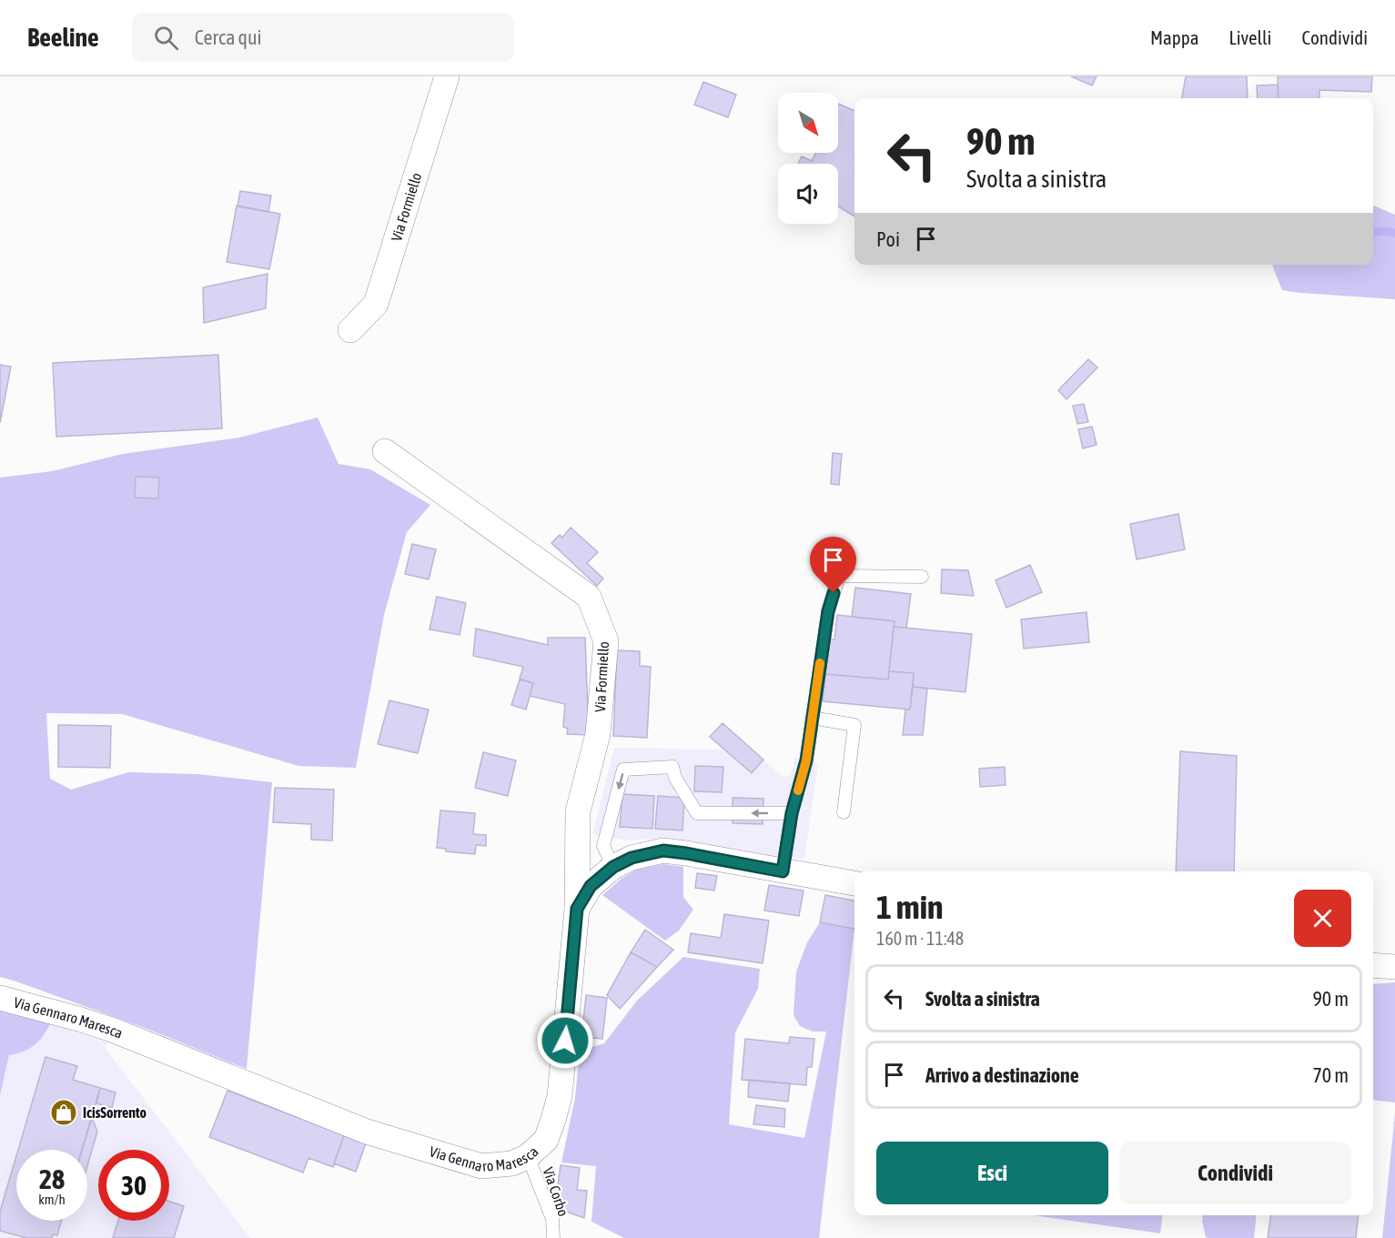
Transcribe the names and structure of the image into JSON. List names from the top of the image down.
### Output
{
  "streets": {
    "street": ["Via Formiello", "Via Gennaro Maresca"],
    "lane": ["Via Corbo"]
  },
  "crossings": [
    ["Via Formiello", "Via Gennaro Maresca"],
    ["Via Gennaro Maresca", "Via Corbo"]
  ],
  "places": {
    "shop": ["IcisSorrento"]
  },
  "north": "bottom right",
  "page": {
    "header": "Beeline",
    "search": "Cerca qui",
    "nav": ["Mappa", "Livelli", "Condividi"],
    "turn": ["90 m", "Svolta a sinistra"],
    "then": "Poi",
    "heading": ["1 min", "160 m · 11:48"],
    "list": [
      {
        "name": "Svolta a sinistra",
        "value": "90 m"
      },
      {
        "name": "Arrivo a destinazione",
        "value": "70 m"
      }
    ],
    "buttons": ["Esci", "Condividi"],
    "speed": "28 km/h",
    "limit": "30"
  }
}
